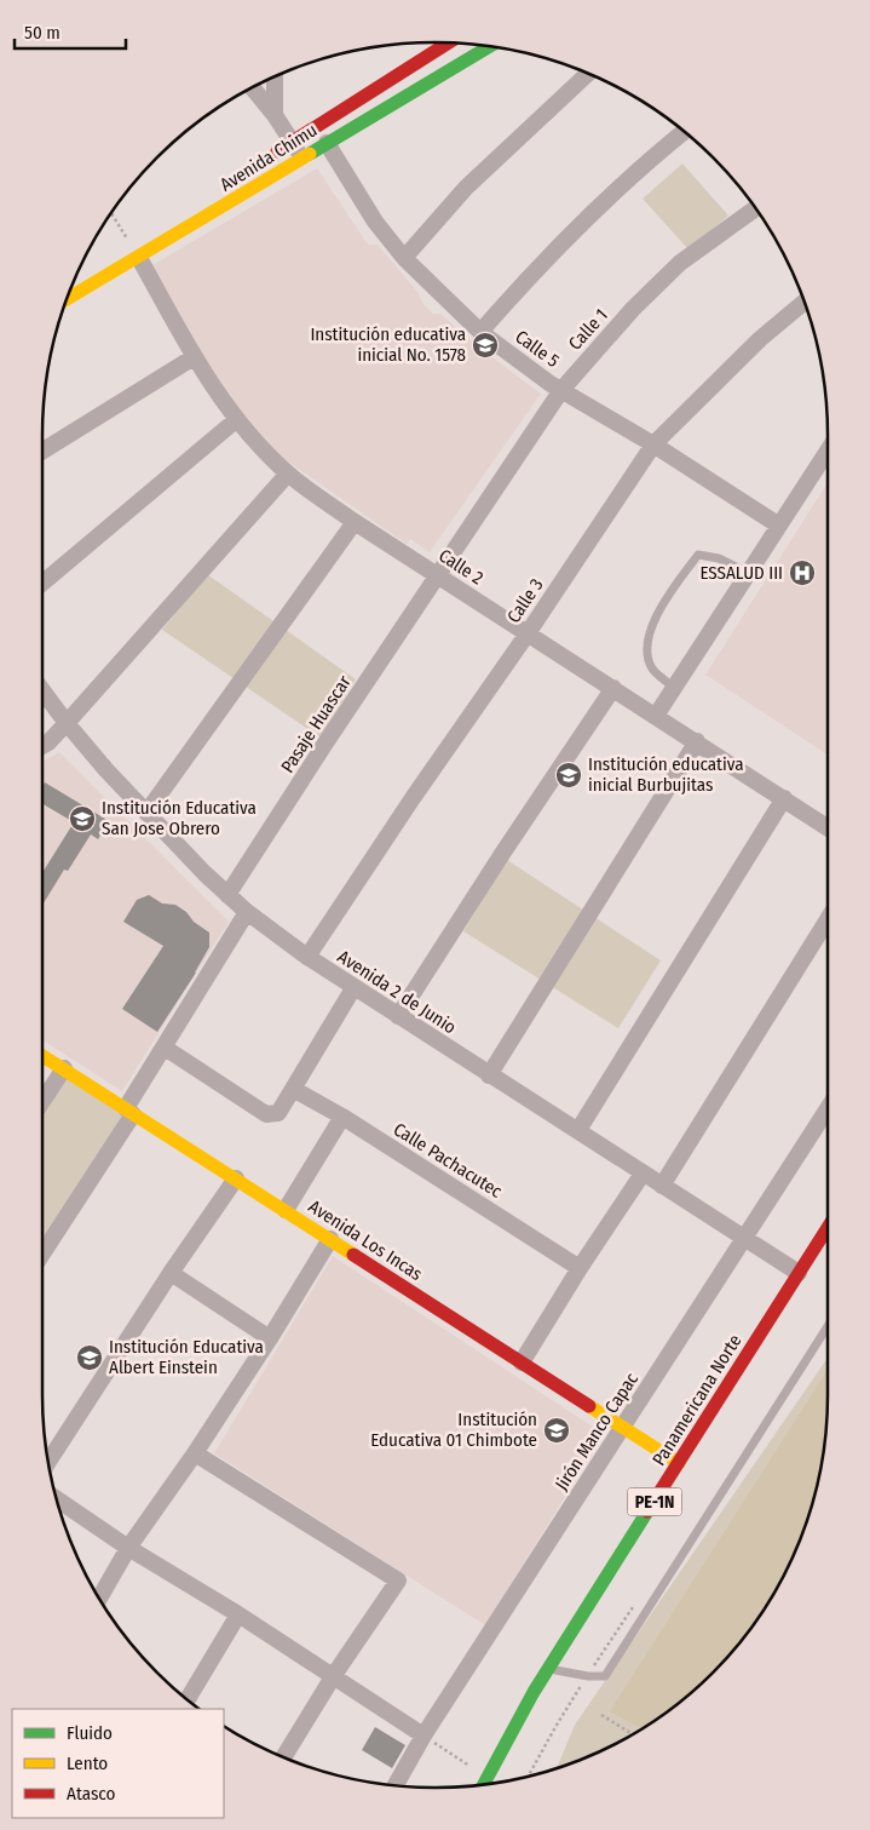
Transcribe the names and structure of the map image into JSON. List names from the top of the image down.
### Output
{
  "streets": {
    "main road": [
      "Avenida Chimu",
      "Avenida Los Incas",
      "Panamericana Norte",
      "PE-1N"
    ],
    "street": [
      "Calle 1",
      "Calle 5",
      "Calle 2",
      "Calle 3",
      "Pasaje Huascar",
      "Avenida 2 de Junio",
      "Calle Pachacutec",
      "Jirón Manco Capac"
    ]
  },
  "crossings": [
    ["Avenida Chimu", "Calle 5"],
    ["Avenida Chimu", "Calle 2"],
    ["Calle 1", "Calle 5"],
    ["Calle 1", "Calle 2"],
    ["Calle 1", "Pasaje Huascar"],
    ["Calle 5", "Calle 3"],
    ["Calle 2", "Calle 3"],
    ["Calle 2", "Pasaje Huascar"],
    ["Calle 3", "Avenida 2 de Junio"],
    ["Pasaje Huascar", "Avenida 2 de Junio"],
    ["Avenida 2 de Junio", "Panamericana Norte"],
    ["Avenida 2 de Junio", "Jirón Manco Capac"],
    ["Avenida Los Incas", "Panamericana Norte"],
    ["Avenida Los Incas", "Jirón Manco Capac"]
  ],
  "places": {
    "school or university": [
      "Institución educativa inicial No. 1578",
      "Institución educativa inicial Burbujitas",
      "Institución Educativa San Jose Obrero",
      "Institución Educativa Albert Einstein",
      "Institución Educativa 01 Chimbote"
    ],
    "hospital": ["ESSALUD III"]
  },
  "legend": ["Fluido", "Lento", "Atasco"],
  "scale_bar": "50 m"
}
